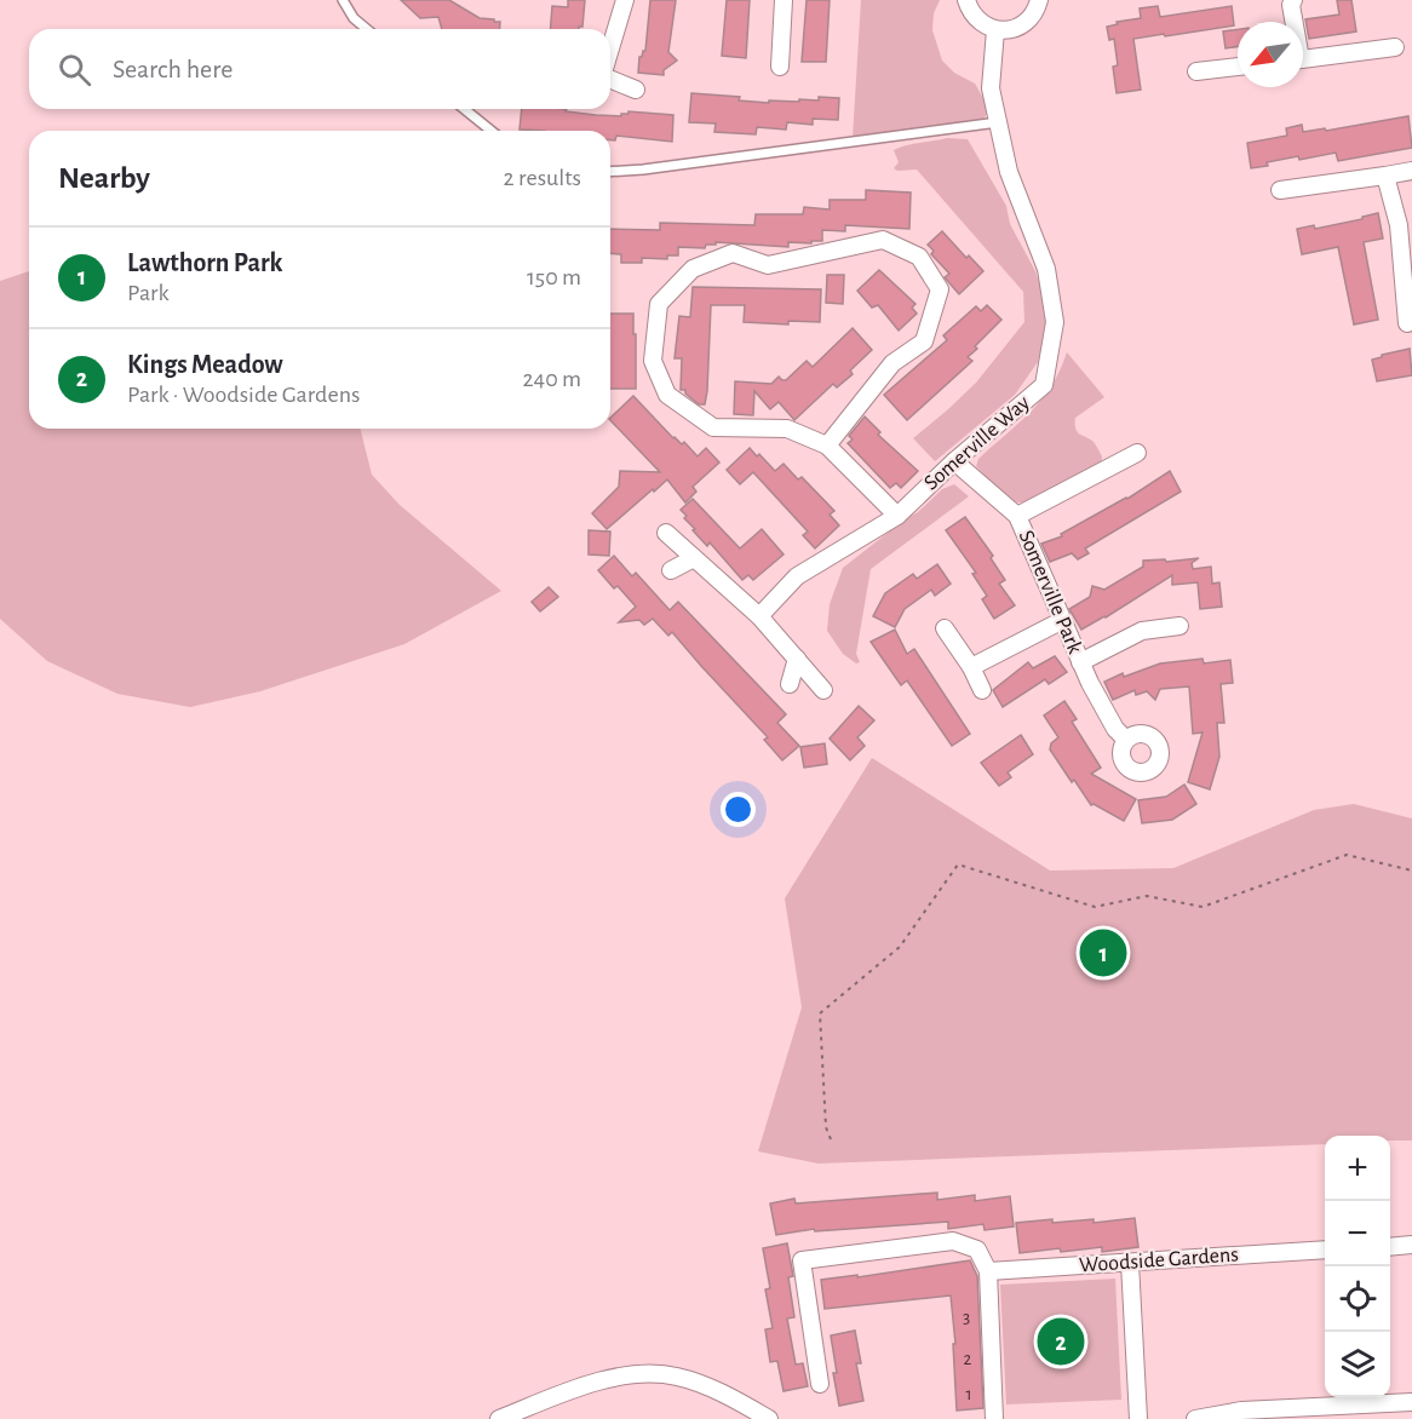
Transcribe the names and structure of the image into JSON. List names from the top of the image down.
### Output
{
  "streets": {
    "street": ["Somerville Way", "Somerville Park", "Woodside Gardens"]
  },
  "crossings": [
    ["Somerville Way", "Somerville Park"]
  ],
  "house_numbers": ["3", "2", "1"],
  "north": "bottom left",
  "page": {
    "search": "Search here",
    "heading": ["Nearby", "2 results"],
    "list": [
      {
        "mark": "1",
        "name": "Lawthorn Park",
        "note": "Park",
        "value": "150 m"
      },
      {
        "mark": "2",
        "name": "Kings Meadow",
        "note": "Park · Woodside Gardens",
        "value": "240 m"
      }
    ],
    "pins": ["1", "2"],
    "map_buttons": ["+", "−"]
  }
}
